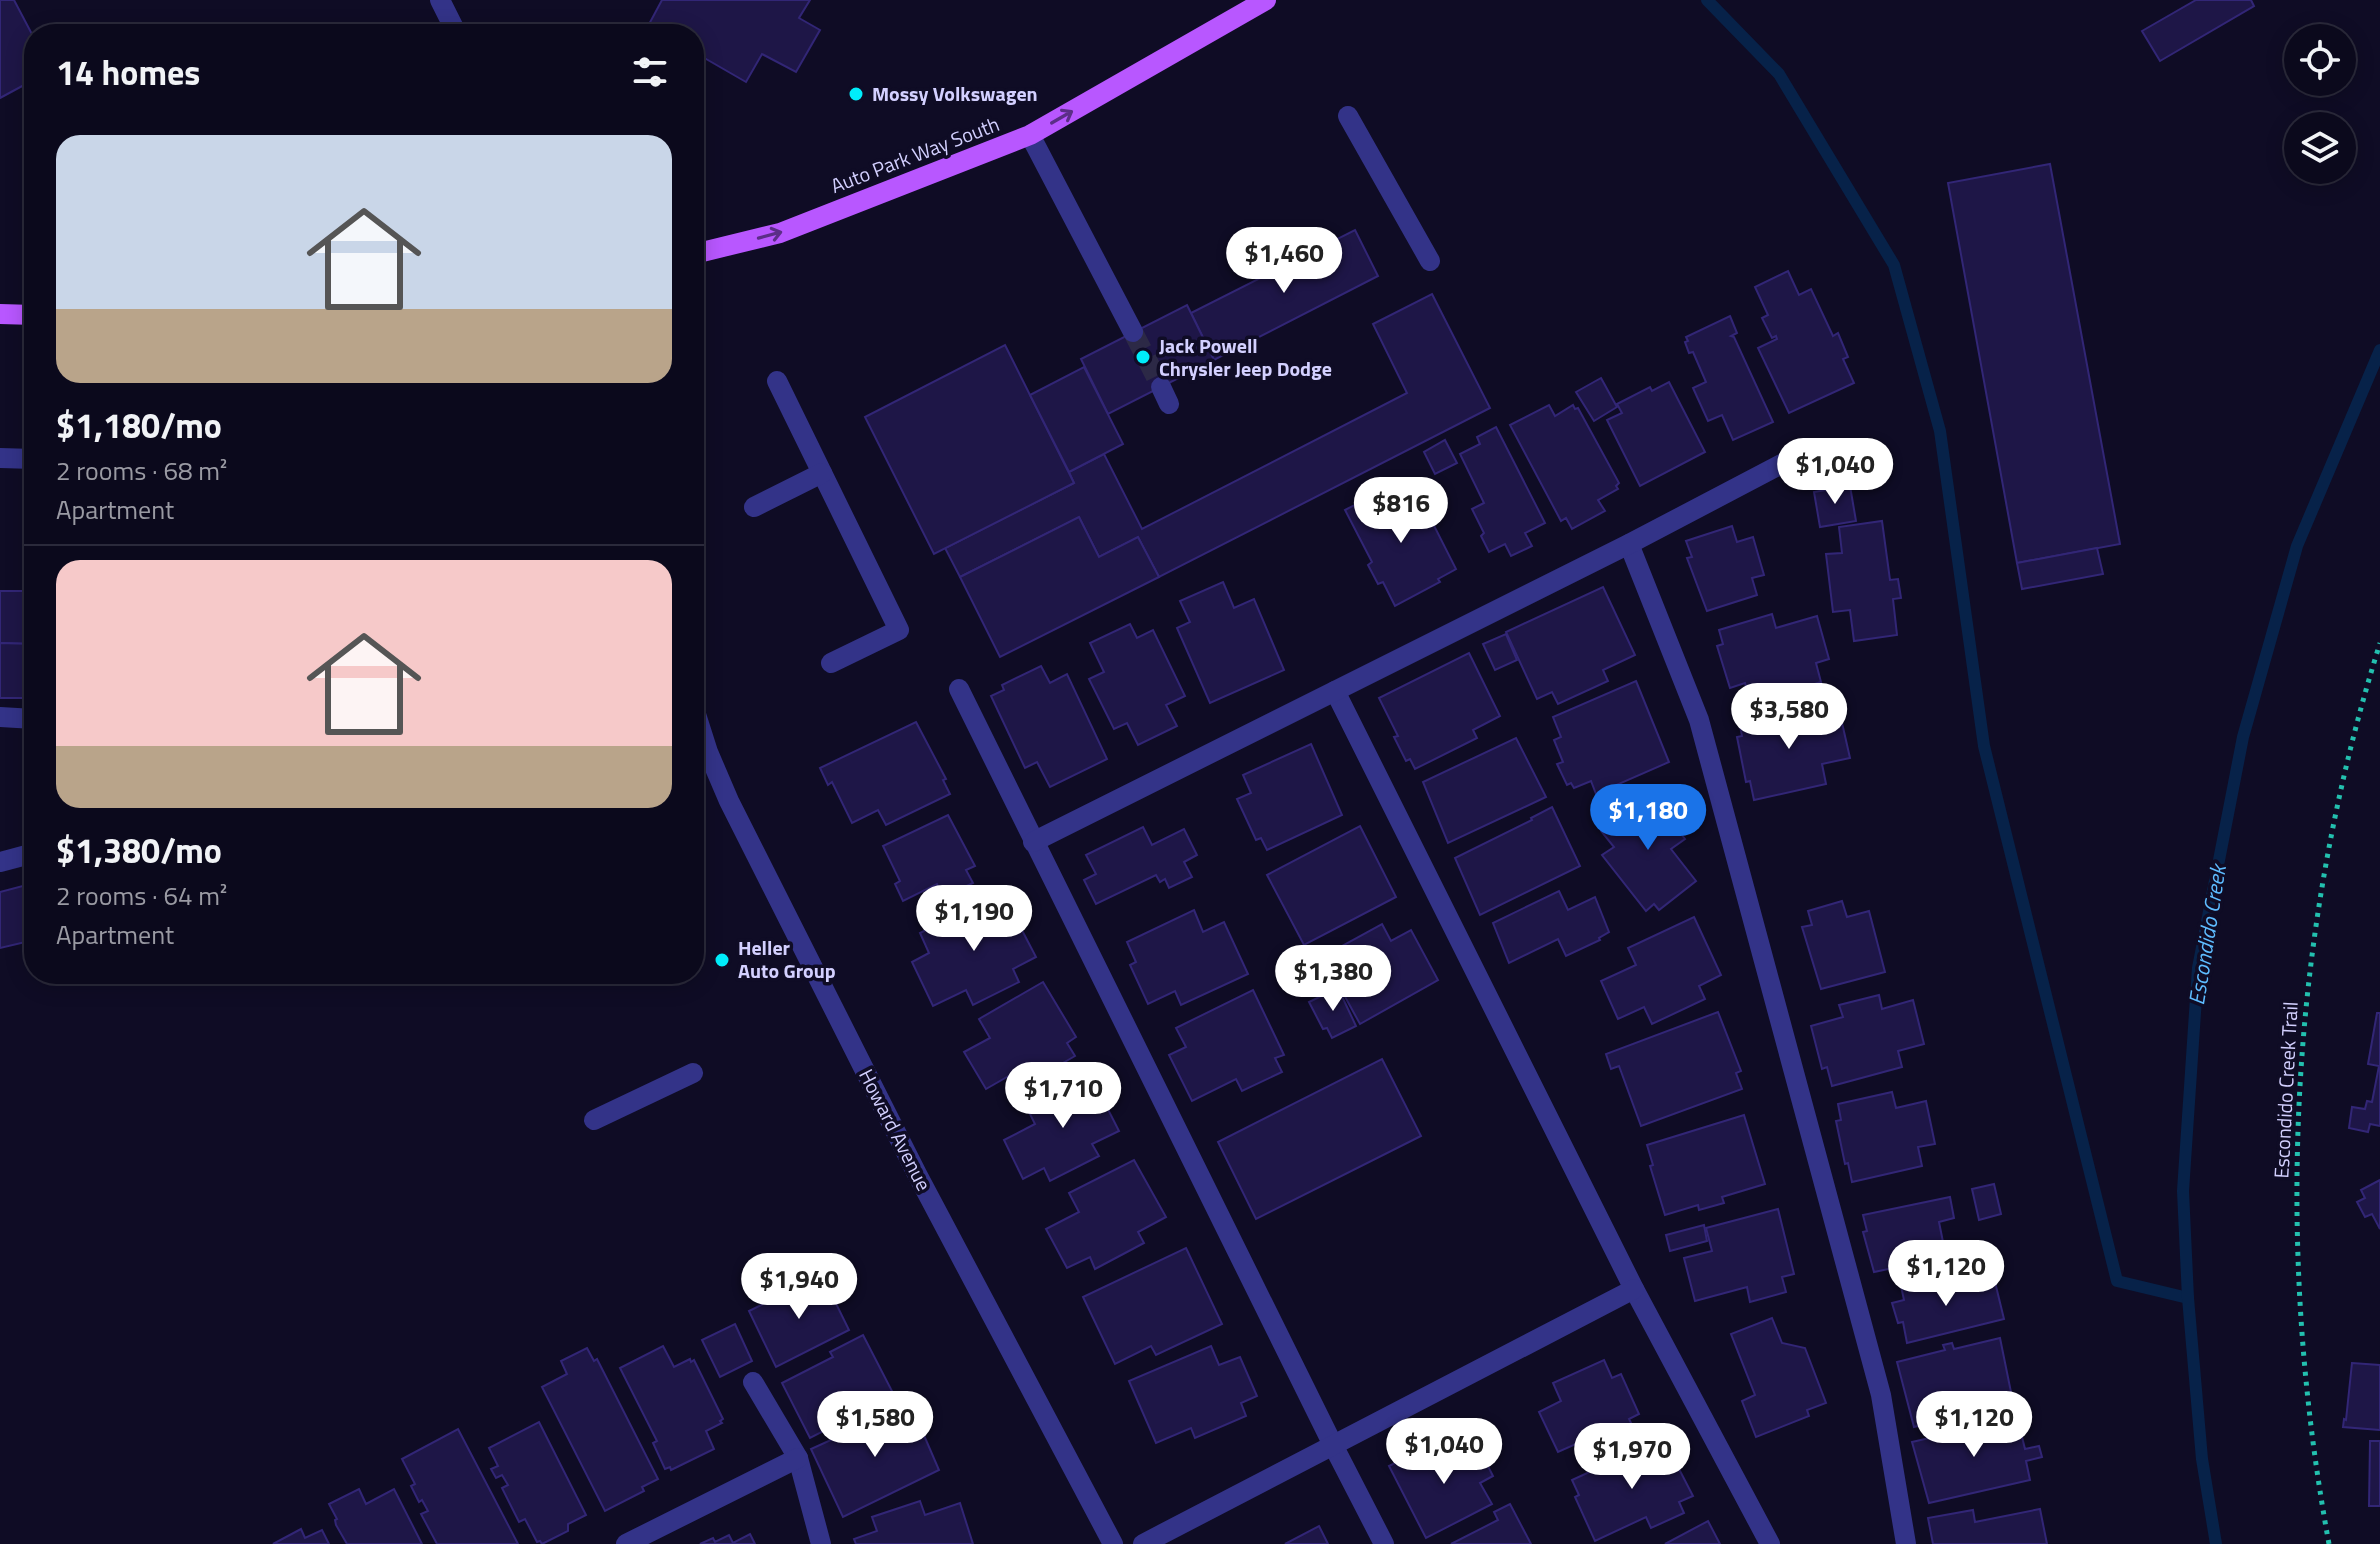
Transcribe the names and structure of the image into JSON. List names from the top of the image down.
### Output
{
  "streets": {
    "main road": ["Auto Park Way South"],
    "street": ["Howard Avenue"],
    "path": ["Escondido Creek Trail"]
  },
  "one_way": ["Auto Park Way South"],
  "water": ["Escondido Creek"],
  "places": ["Mossy Volkswagen", "Jack Powell Chrysler Jeep Dodge", "Heller Auto Group"],
  "page": {
    "heading": "14 homes",
    "list": [
      {
        "name": "$1,180/mo",
        "note": "2 rooms · 68 m² · Apartment"
      },
      {
        "name": "$1,380/mo",
        "note": "2 rooms · 64 m² · Apartment"
      }
    ],
    "price": [
      "$1,460",
      "$1,040",
      "$816",
      "$3,580",
      "$1,180",
      "$1,190",
      "$1,380",
      "$1,710",
      "$1,120",
      "$1,940",
      "$1,580",
      "$1,120",
      "$1,040",
      "$1,970"
    ]
  }
}
